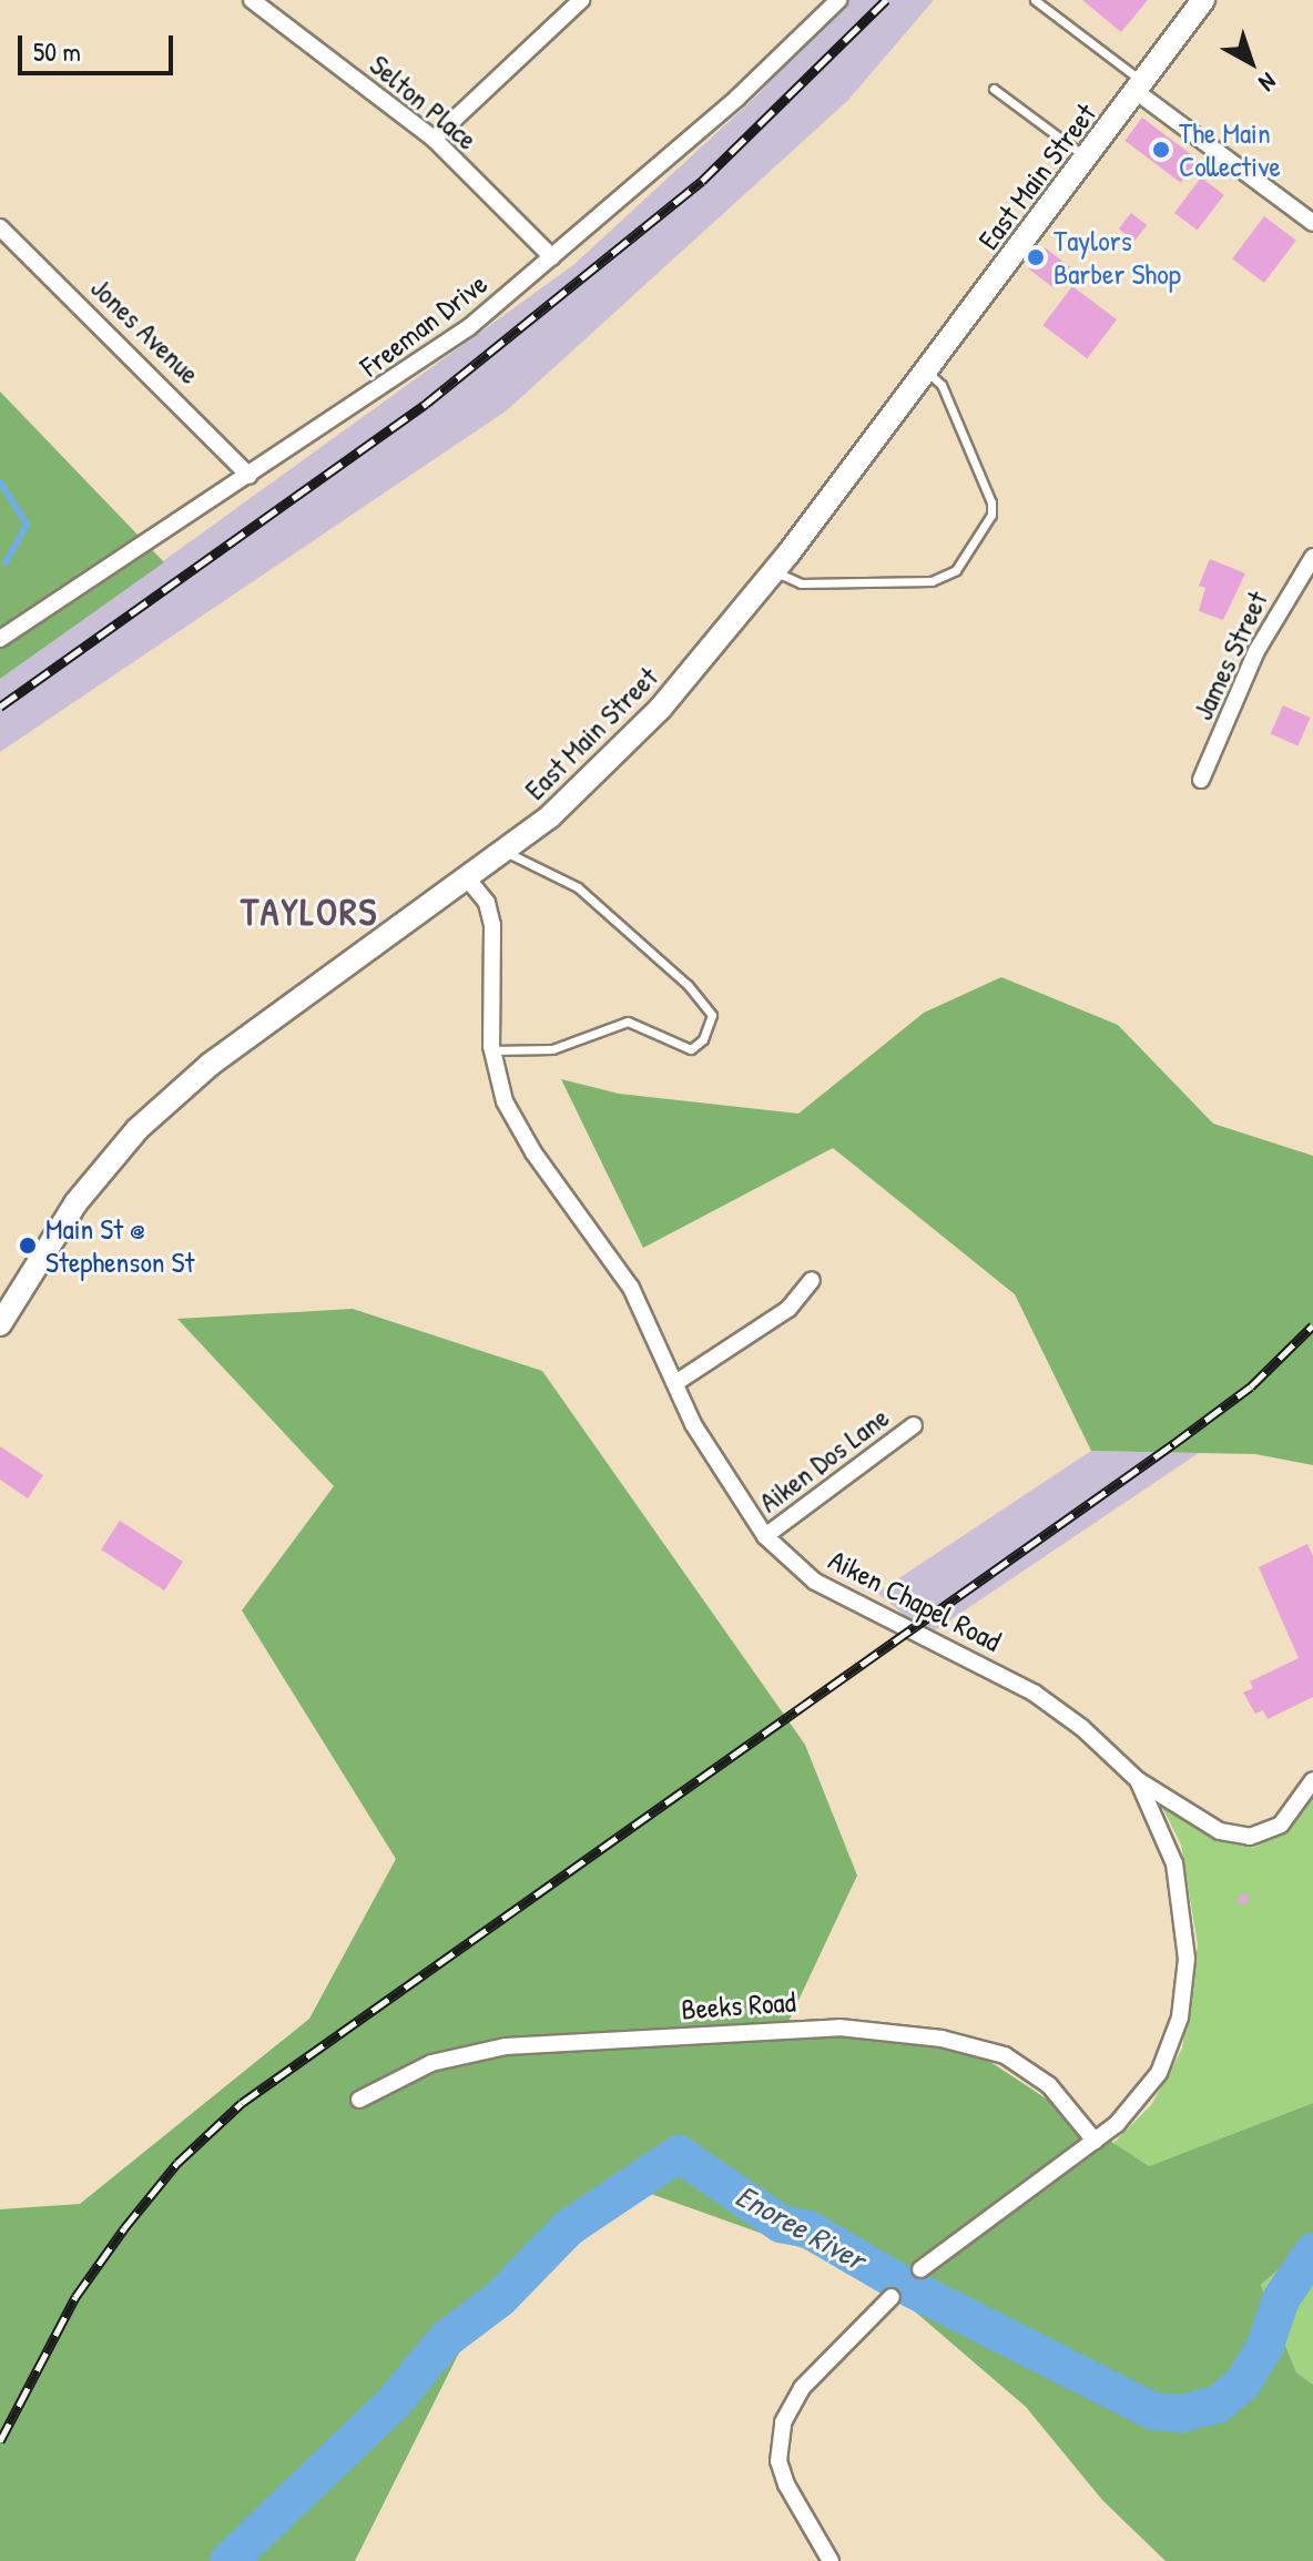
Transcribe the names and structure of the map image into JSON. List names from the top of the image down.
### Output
{
  "streets": {
    "street": [
      "Selton Place",
      "East Main Street",
      "Freeman Drive",
      "Jones Avenue",
      "James Street",
      "Aiken Dos Lane",
      "Aiken Chapel Road",
      "Beeks Road"
    ]
  },
  "crossings": [
    ["Selton Place", "Freeman Drive"],
    ["East Main Street", "Aiken Chapel Road"],
    ["Freeman Drive", "Jones Avenue"],
    ["Aiken Dos Lane", "Aiken Chapel Road"],
    ["Aiken Chapel Road", "Beeks Road"]
  ],
  "districts": ["TAYLORS"],
  "water": ["Enoree River"],
  "places": ["The Main Collective", "Taylors Barber Shop", "Main St @ Stephenson St"],
  "scale_bar": "50 m",
  "north": "bottom right"
}
